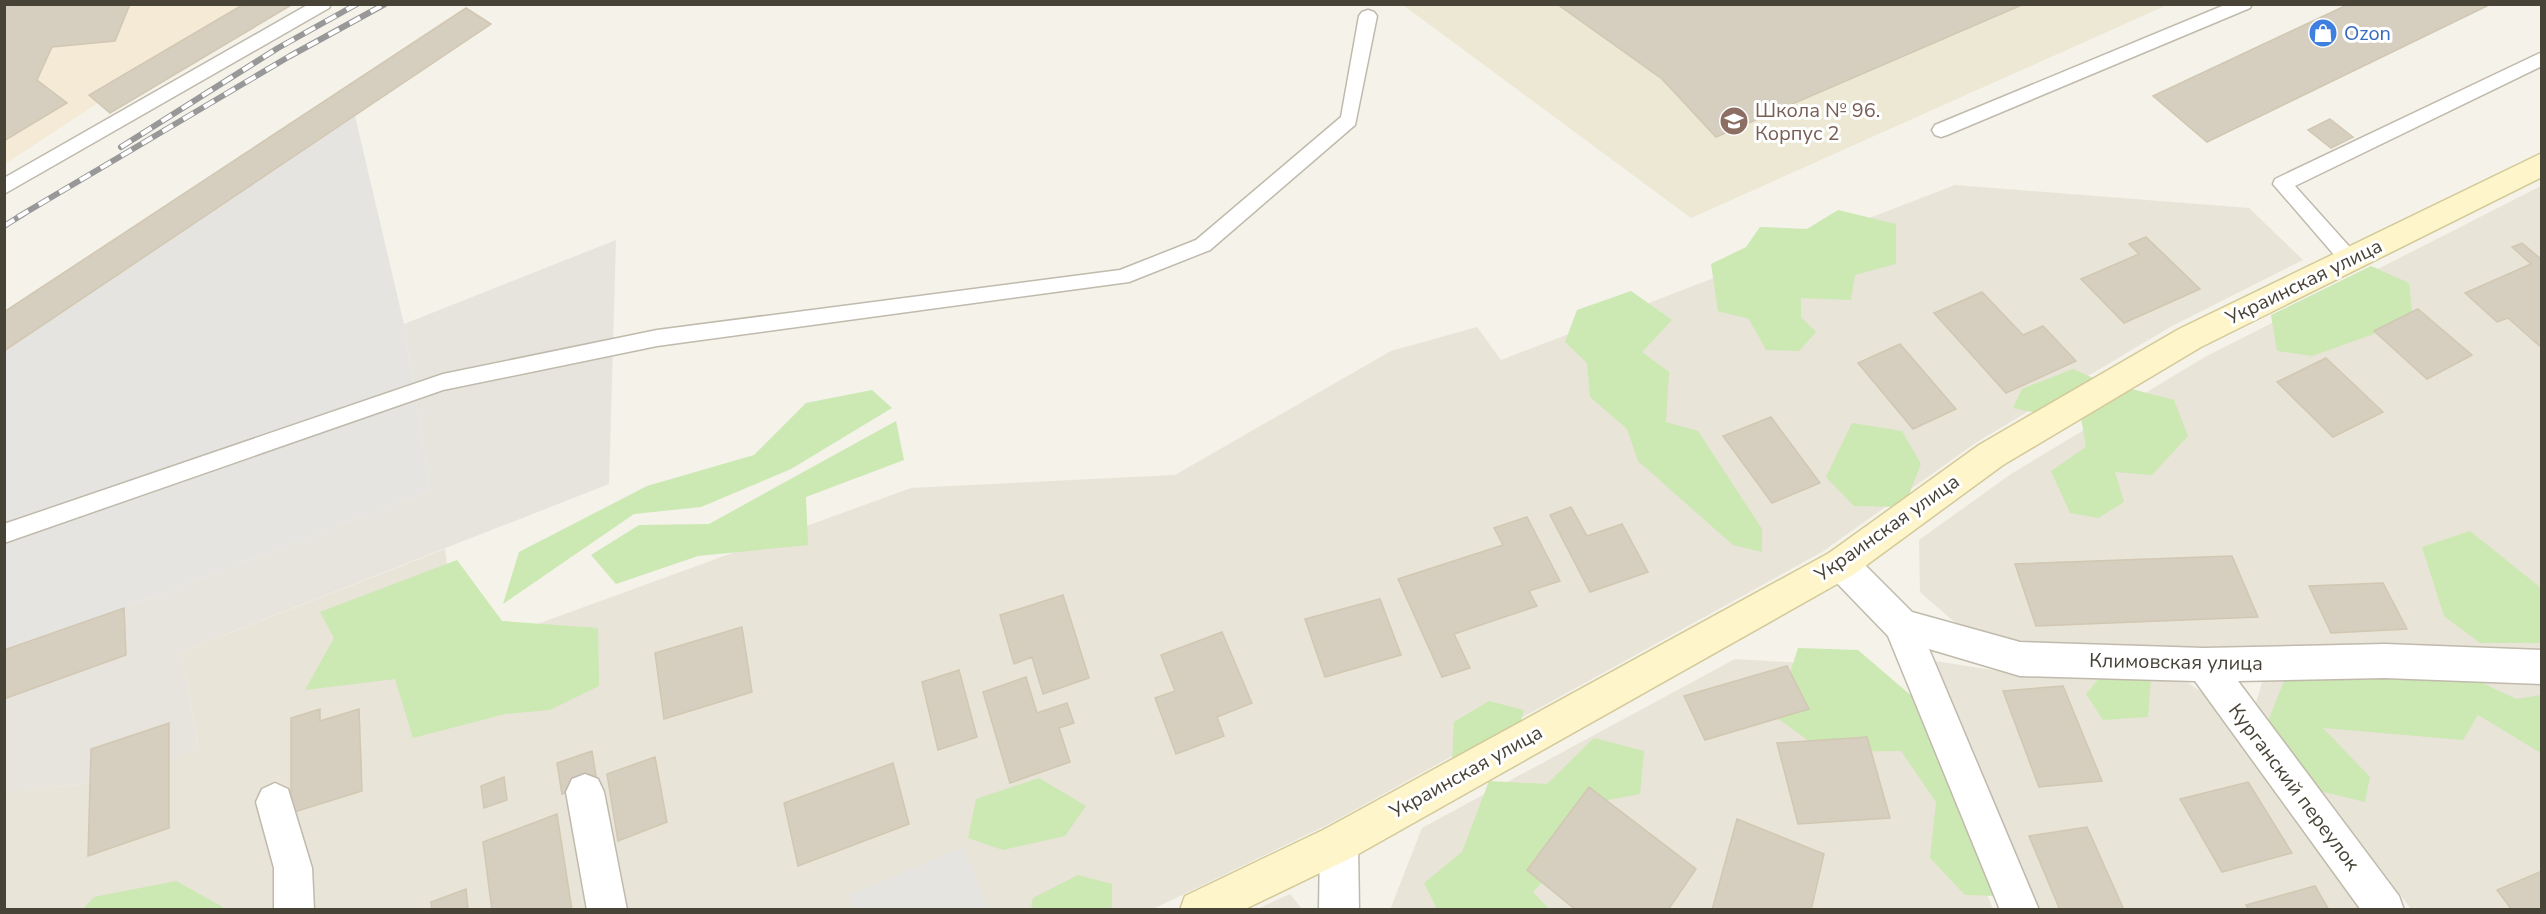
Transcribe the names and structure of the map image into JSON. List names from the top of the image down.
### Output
{
  "streets": {
    "street": ["Украинская улица", "Климовская улица", "Курганский переулок"]
  },
  "crossings": [
    ["Украинская улица", "Климовская улица"],
    ["Климовская улица", "Курганский переулок"]
  ],
  "places": {
    "shop": ["Ozon"],
    "school or university": ["Школа № 96. Корпус 2"]
  }
}
